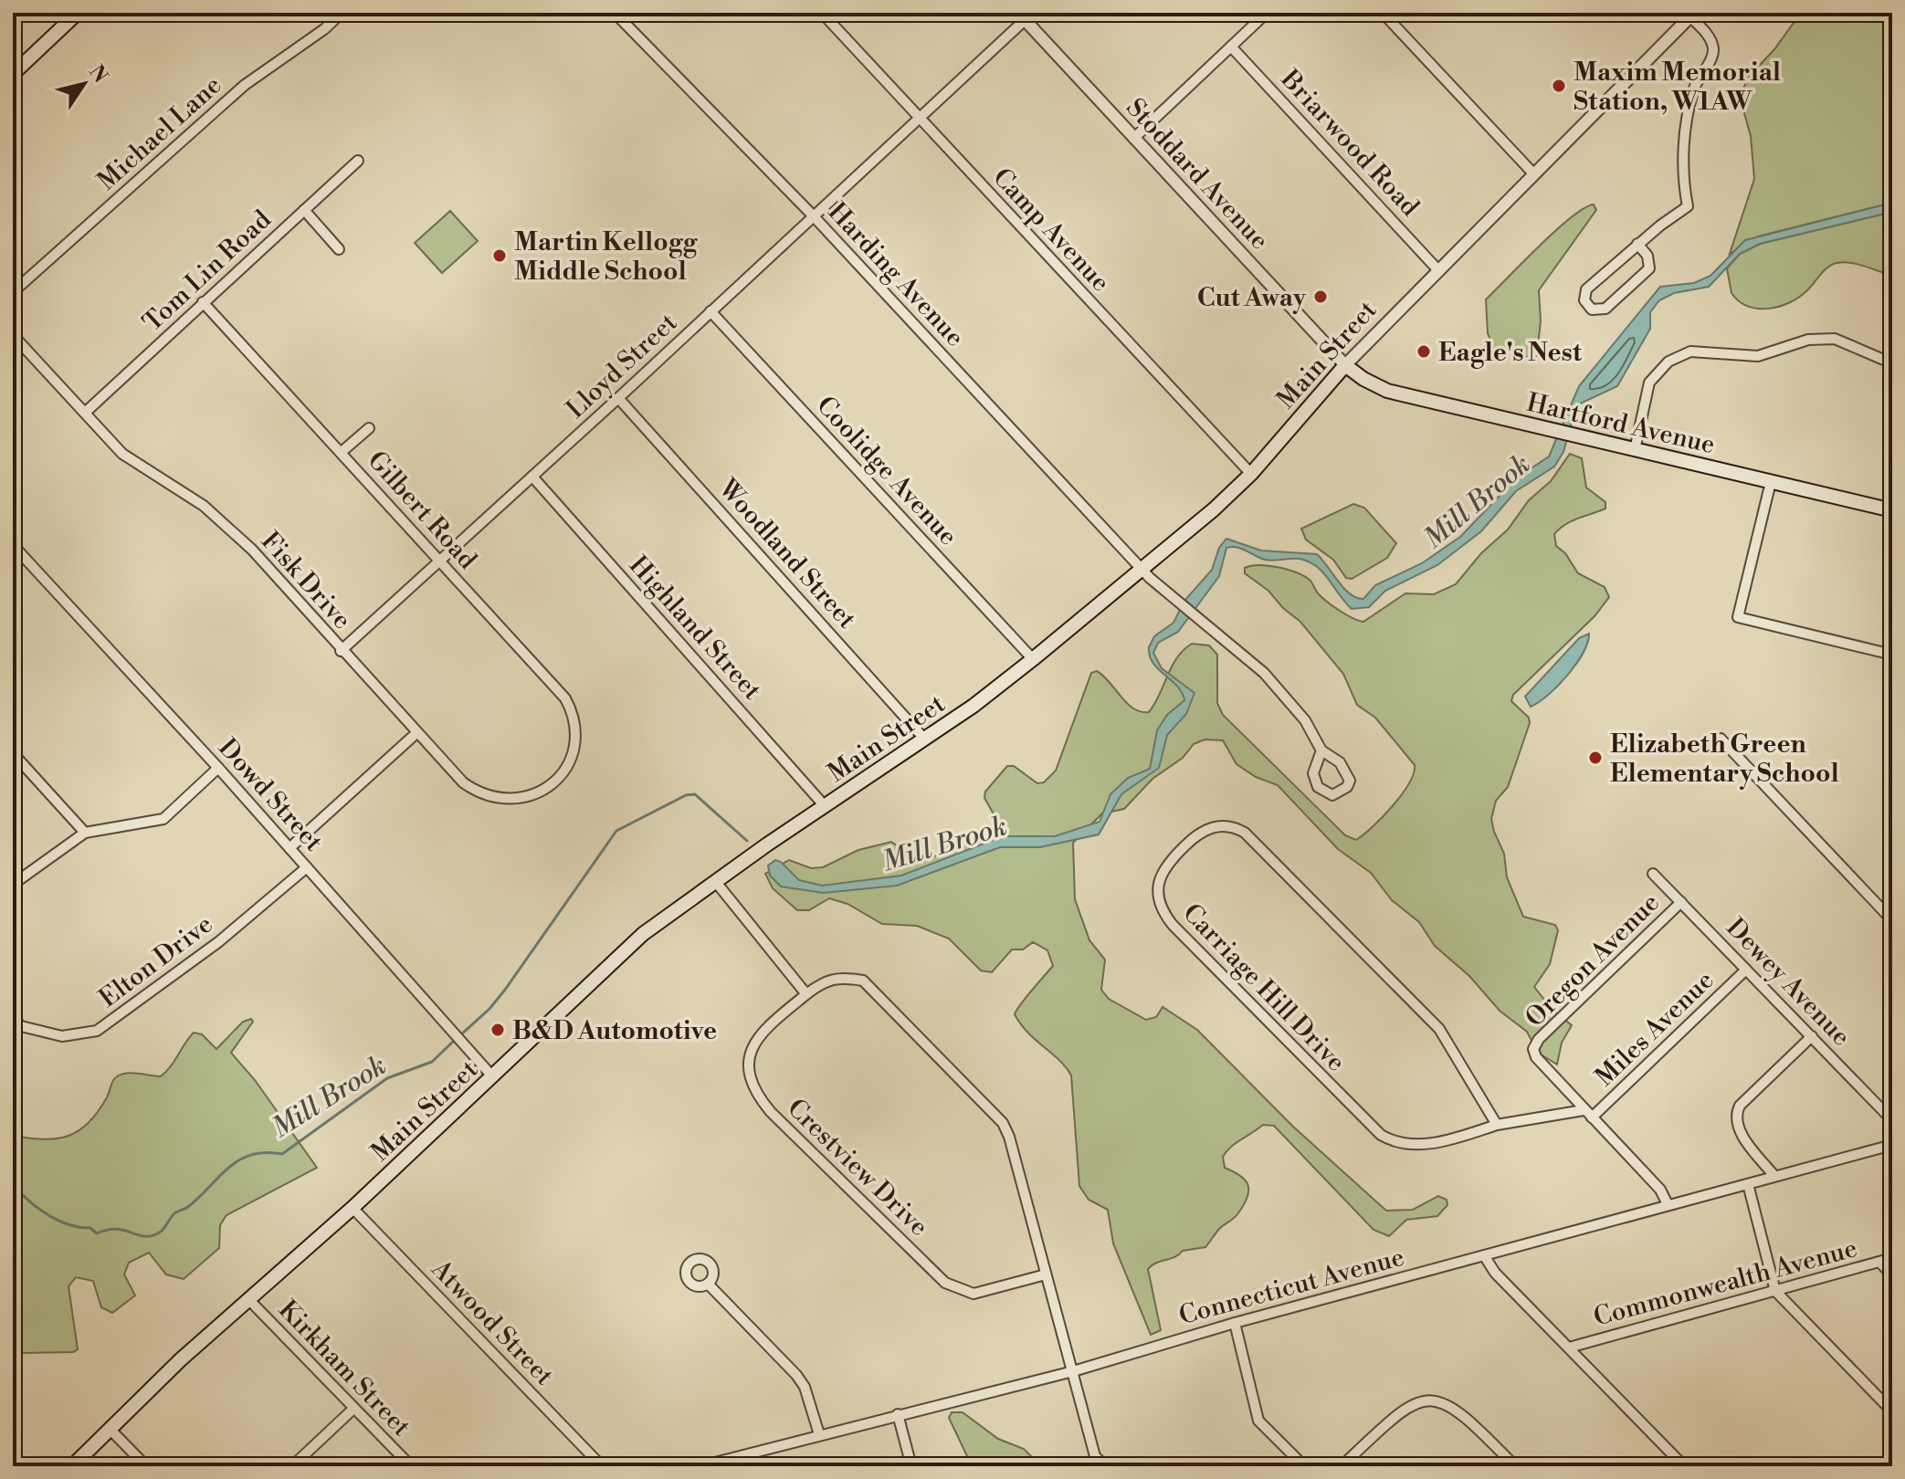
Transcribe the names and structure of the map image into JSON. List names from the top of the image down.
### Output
{
  "streets": {
    "main road": ["Main Street", "Hartford Avenue"],
    "street": [
      "Michael Lane",
      "Briarwood Road",
      "Stoddard Avenue",
      "Camp Avenue",
      "Tom Lin Road",
      "Harding Avenue",
      "Lloyd Street",
      "Coolidge Avenue",
      "Gilbert Road",
      "Woodland Street",
      "Fisk Drive",
      "Highland Street",
      "Dowd Street",
      "Oregon Avenue",
      "Elton Drive",
      "Dewey Avenue",
      "Carriage Hill Drive",
      "Miles Avenue",
      "Crestview Drive",
      "Commonwealth Avenue",
      "Connecticut Avenue",
      "Atwood Street",
      "Kirkham Street"
    ]
  },
  "crossings": [
    ["Briarwood Road", "Main Street"],
    ["Stoddard Avenue", "Main Street"],
    ["Stoddard Avenue", "Lloyd Street"],
    ["Stoddard Avenue", "Hartford Avenue"],
    ["Camp Avenue", "Main Street"],
    ["Camp Avenue", "Lloyd Street"],
    ["Tom Lin Road", "Gilbert Road"],
    ["Tom Lin Road", "Fisk Drive"],
    ["Harding Avenue", "Main Street"],
    ["Harding Avenue", "Lloyd Street"],
    ["Main Street", "Hartford Avenue"],
    ["Main Street", "Coolidge Avenue"],
    ["Main Street", "Woodland Street"],
    ["Main Street", "Highland Street"],
    ["Main Street", "Dowd Street"],
    ["Main Street", "Atwood Street"],
    ["Main Street", "Kirkham Street"],
    ["Lloyd Street", "Coolidge Avenue"],
    ["Lloyd Street", "Gilbert Road"],
    ["Lloyd Street", "Woodland Street"],
    ["Lloyd Street", "Fisk Drive"],
    ["Lloyd Street", "Highland Street"],
    ["Gilbert Road", "Fisk Drive"],
    ["Dowd Street", "Elton Drive"],
    ["Oregon Avenue", "Dewey Avenue"],
    ["Oregon Avenue", "Carriage Hill Drive"],
    ["Oregon Avenue", "Miles Avenue"],
    ["Dewey Avenue", "Miles Avenue"],
    ["Carriage Hill Drive", "Miles Avenue"],
    ["Crestview Drive", "Connecticut Avenue"]
  ],
  "water": ["Mill Brook"],
  "places": [
    "Maxim Memorial Station, W1AW",
    "Martin Kellogg Middle School",
    "Cut Away",
    "Eagle's Nest",
    "Elizabeth Green Elementary School",
    "B&D Automotive"
  ],
  "north": "top right"
}
